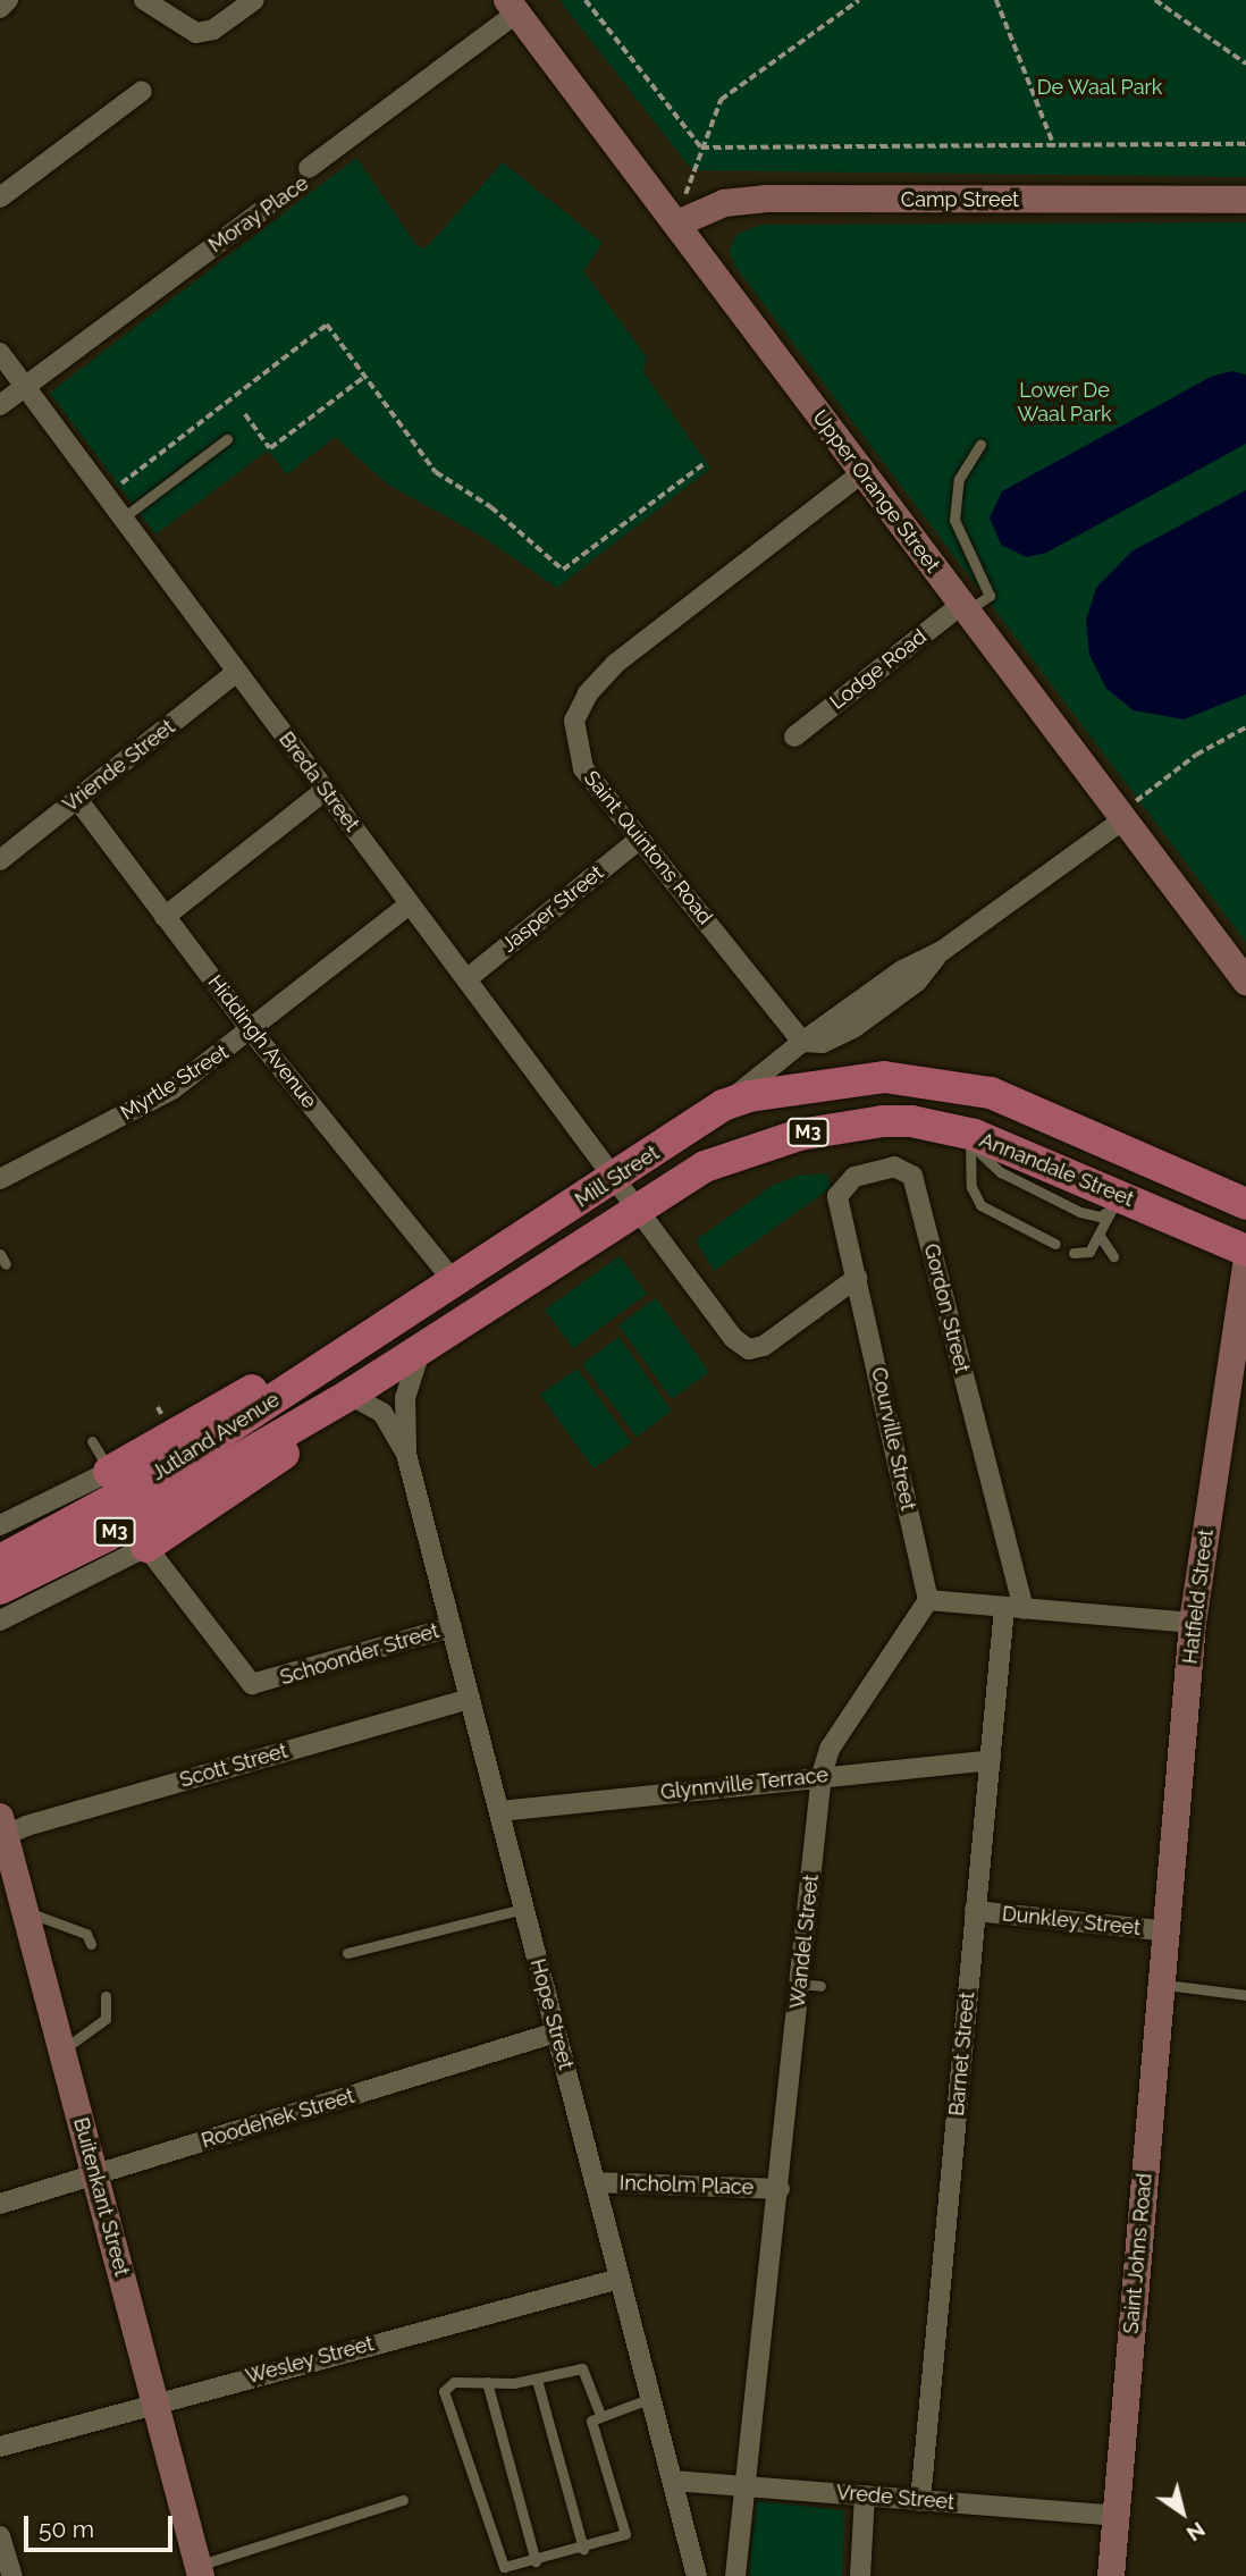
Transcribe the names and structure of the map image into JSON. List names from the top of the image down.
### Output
{
  "streets": {
    "main road": [
      "M3",
      "Annandale Street",
      "Mill Street",
      "Jutland Avenue"
    ],
    "street": [
      "Camp Street",
      "Moray Place",
      "Upper Orange Street",
      "Lodge Road",
      "Vriende Street",
      "Breda Street",
      "Saint Quintons Road",
      "Jasper Street",
      "Hiddingh Avenue",
      "Myrtle Street",
      "Gordon Street",
      "Courville Street",
      "Hatfield Street",
      "Schoonder Street",
      "Scott Street",
      "Glynnville Terrace",
      "Dunkley Street",
      "Wandel Street",
      "Hope Street",
      "Barnet Street",
      "Roodehek Street",
      "Incholm Place",
      "Buitenkant Street",
      "Saint Johns Road",
      "Wesley Street",
      "Vrede Street"
    ]
  },
  "crossings": [
    ["Camp Street", "Upper Orange Street"],
    ["Moray Place", "Upper Orange Street"],
    ["Moray Place", "Breda Street"],
    ["Upper Orange Street", "Lodge Road"],
    ["Upper Orange Street", "Saint Quintons Road"],
    ["Upper Orange Street", "Mill Street"],
    ["Vriende Street", "Breda Street"],
    ["Vriende Street", "Hiddingh Avenue"],
    ["Breda Street", "Jasper Street"],
    ["Breda Street", "Myrtle Street"],
    ["Breda Street", "Annandale Street"],
    ["Breda Street", "Mill Street"],
    ["Breda Street", "Gordon Street"],
    ["Breda Street", "Courville Street"],
    ["Saint Quintons Road", "Jasper Street"],
    ["Saint Quintons Road", "Mill Street"],
    ["Hiddingh Avenue", "Myrtle Street"],
    ["Hiddingh Avenue", "Mill Street"],
    ["M3", "Mill Street"],
    ["Annandale Street", "Mill Street"],
    ["Mill Street", "Jutland Avenue"],
    ["Mill Street", "Hope Street"],
    ["Gordon Street", "Courville Street"],
    ["Gordon Street", "Barnet Street"],
    ["Jutland Avenue", "Hope Street"],
    ["Courville Street", "Wandel Street"],
    ["Hatfield Street", "Dunkley Street"],
    ["Hatfield Street", "Saint Johns Road"],
    ["Schoonder Street", "Hope Street"],
    ["Scott Street", "Hope Street"],
    ["Scott Street", "Buitenkant Street"],
    ["Glynnville Terrace", "Wandel Street"],
    ["Glynnville Terrace", "Hope Street"],
    ["Glynnville Terrace", "Barnet Street"],
    ["Dunkley Street", "Barnet Street"],
    ["Dunkley Street", "Saint Johns Road"],
    ["Wandel Street", "Incholm Place"],
    ["Wandel Street", "Vrede Street"],
    ["Hope Street", "Roodehek Street"],
    ["Hope Street", "Incholm Place"],
    ["Hope Street", "Wesley Street"],
    ["Hope Street", "Vrede Street"],
    ["Barnet Street", "Vrede Street"],
    ["Roodehek Street", "Buitenkant Street"],
    ["Buitenkant Street", "Wesley Street"],
    ["Saint Johns Road", "Vrede Street"]
  ],
  "parks": ["De Waal Park", "Lower De Waal Park"],
  "scale_bar": "50 m",
  "north": "bottom right"
}
